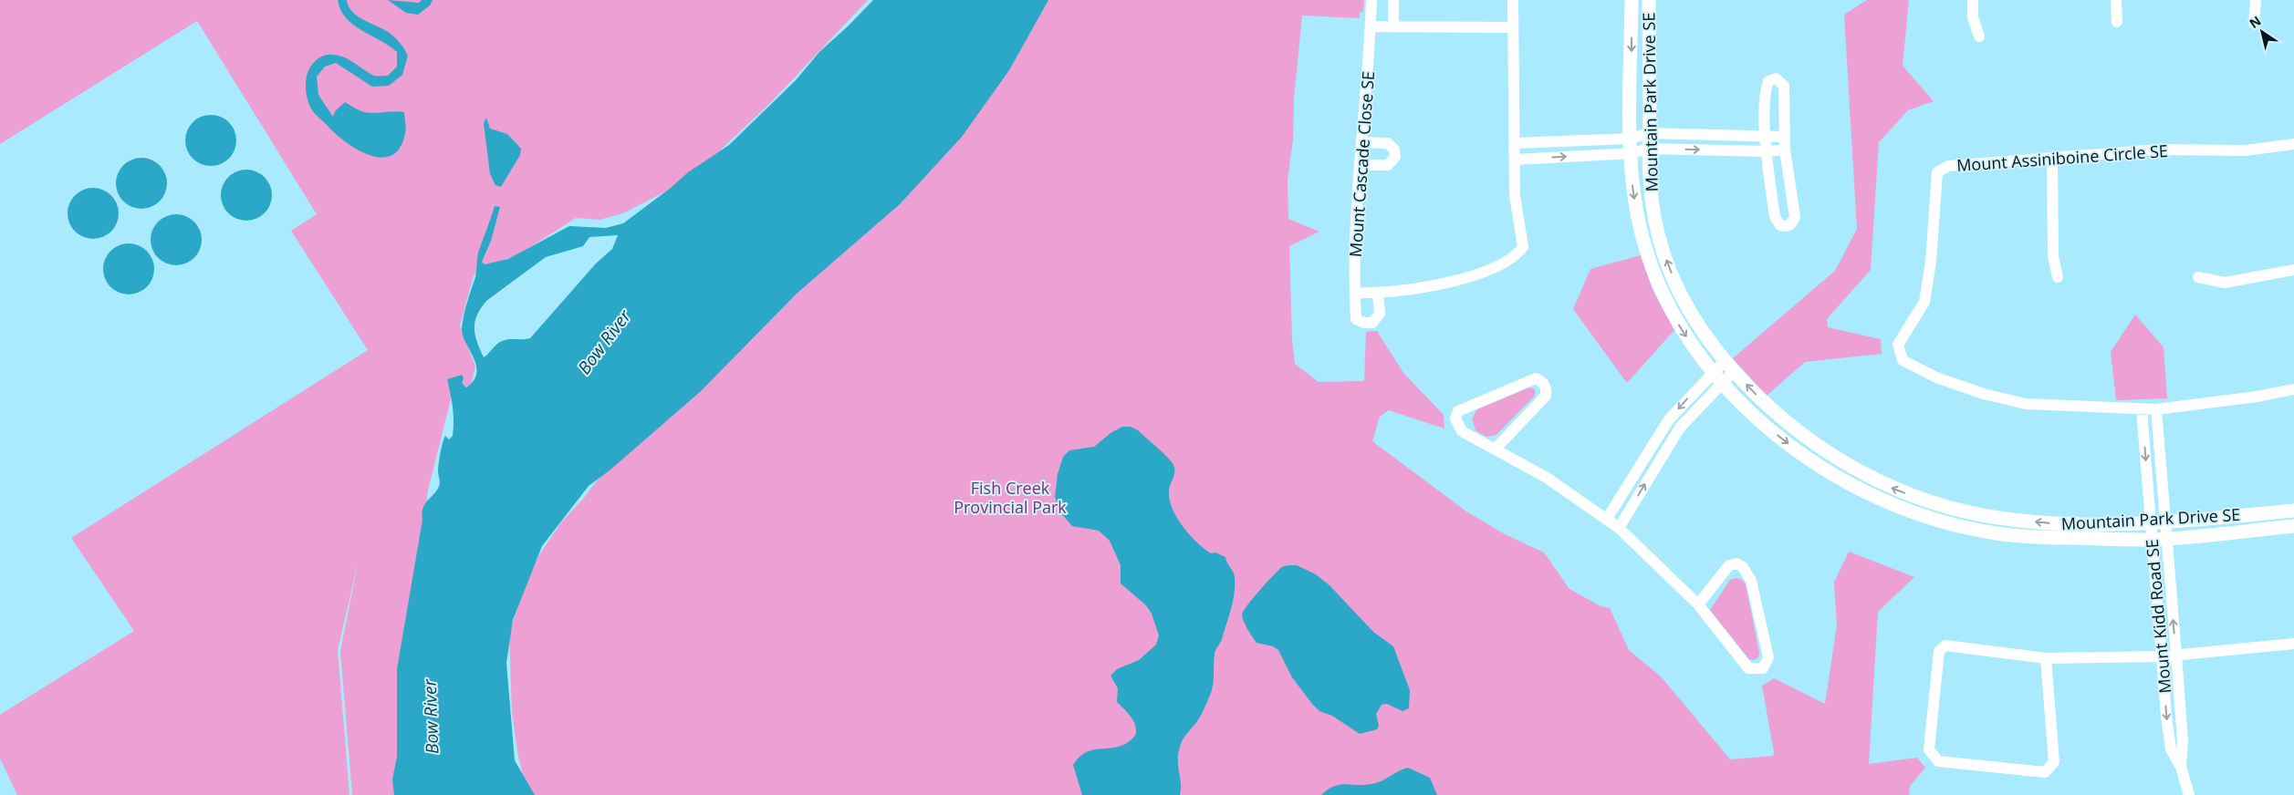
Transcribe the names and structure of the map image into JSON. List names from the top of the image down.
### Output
{
  "streets": {
    "street": [
      "Mountain Park Drive SE",
      "Mount Assiniboine Circle SE",
      "Mount Cascade Close SE",
      "Mount Kidd Road SE"
    ]
  },
  "crossings": [
    ["Mountain Park Drive SE", "Mount Kidd Road SE"],
    ["Mount Assiniboine Circle SE", "Mount Kidd Road SE"]
  ],
  "water": ["Bow River"],
  "parks": ["Fish Creek Provincial Park"],
  "north": "top left"
}
